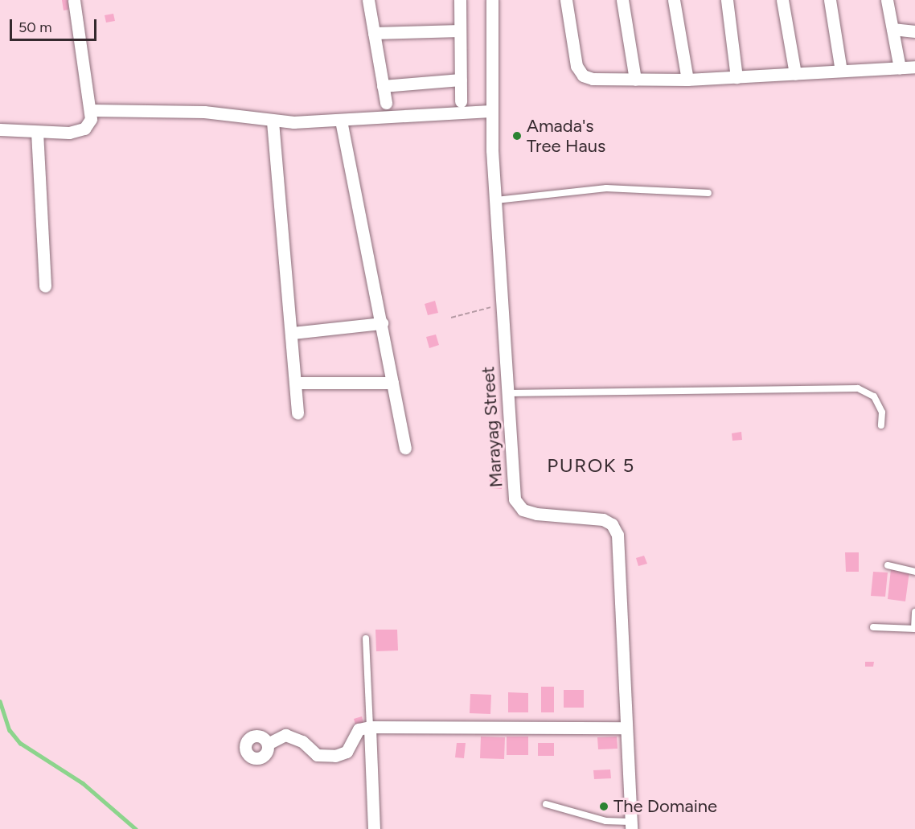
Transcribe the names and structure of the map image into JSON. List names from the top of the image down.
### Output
{
  "streets": {
    "street": ["Marayag Street"]
  },
  "districts": ["PUROK 5"],
  "places": ["Amada's Tree Haus", "The Domaine"],
  "scale_bar": "50 m"
}
